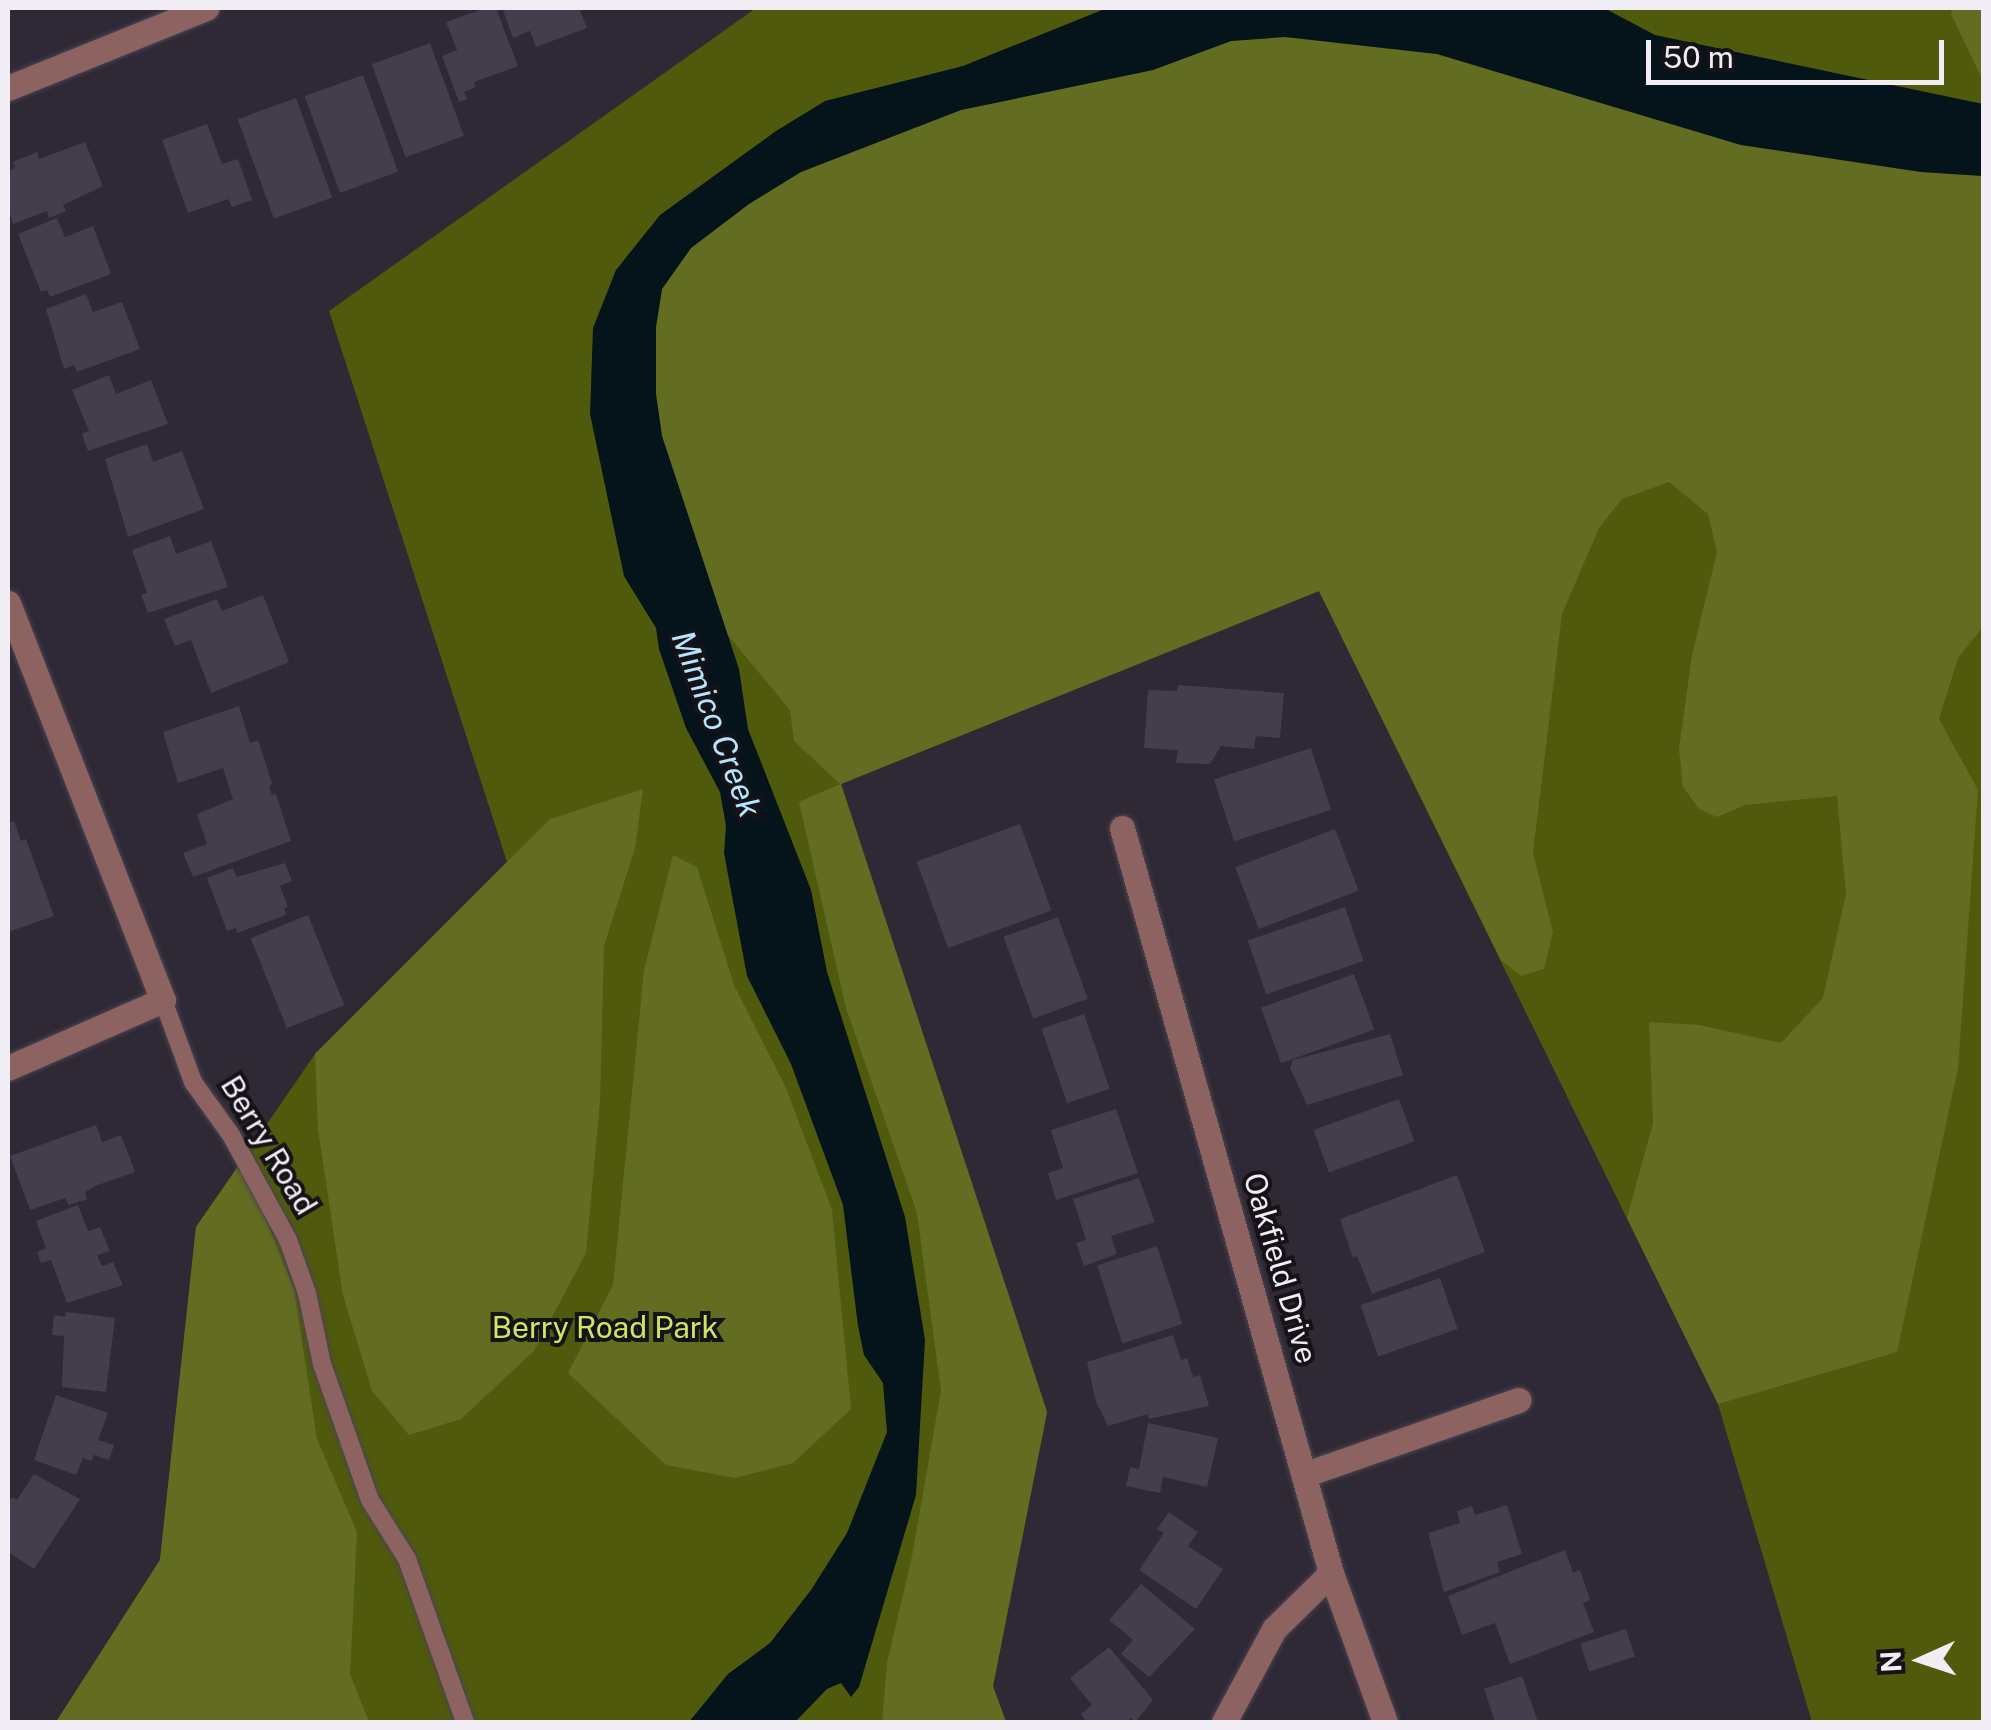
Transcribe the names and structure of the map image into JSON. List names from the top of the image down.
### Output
{
  "streets": {
    "street": ["Berry Road", "Oakfield Drive"]
  },
  "water": ["Mimico Creek"],
  "parks": ["Berry Road Park"],
  "scale_bar": "50 m",
  "north": "left"
}
